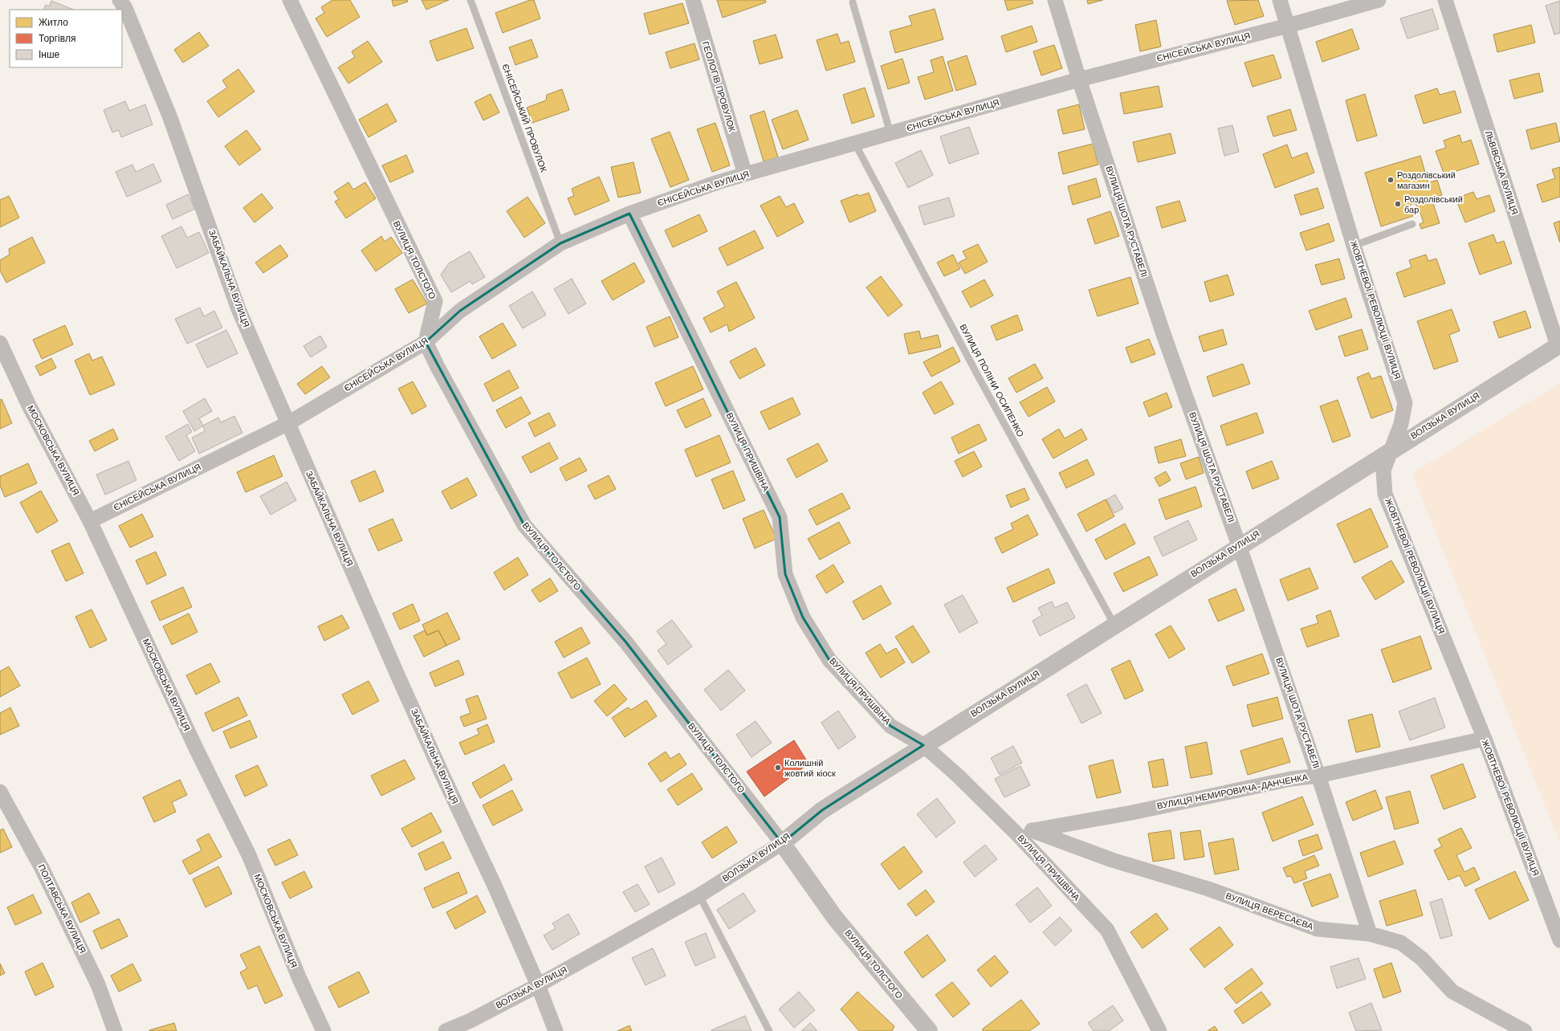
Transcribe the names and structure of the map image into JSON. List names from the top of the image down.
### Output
{
  "streets": {
    "street": [
      "ЄНІСЕЙСЬКА ВУЛИЦЯ",
      "ГЕОЛОГІВ ПРОВУЛОК",
      "ЛЬВІВСЬКА ВУЛИЦЯ",
      "ВУЛИЦЯ ШОТА РУСТАВЕЛІ",
      "ВУЛИЦЯ ТОЛСТОГО",
      "ЗАБАЙКАЛЬНА ВУЛИЦЯ",
      "ЖОВТНЕВОЇ РЕВОЛЮЦІЇ ВУЛИЦЯ",
      "ВОЛЗЬКА ВУЛИЦЯ",
      "МОСКОВСЬКА ВУЛИЦЯ",
      "ВУЛИЦЯ ПРИШВІНА",
      "ВУЛИЦЯ НЕМИРОВИЧА-ДАНЧЕНКА",
      "ПОЛТАВСЬКА ВУЛИЦЯ",
      "ВУЛИЦЯ ВЕРЕСАЄВА"
    ],
    "lane": ["ЄНІСЕЙСЬКИЙ ПРОВУЛОК", "ВУЛИЦЯ ПОЛІНИ ОСИПЕНКО"]
  },
  "crossings": [
    ["ЄНІСЕЙСЬКА ВУЛИЦЯ", "ГЕОЛОГІВ ПРОВУЛОК"],
    ["ЄНІСЕЙСЬКА ВУЛИЦЯ", "ЄНІСЕЙСЬКИЙ ПРОВУЛОК"],
    ["ЄНІСЕЙСЬКА ВУЛИЦЯ", "ВУЛИЦЯ ШОТА РУСТАВЕЛІ"],
    ["ЄНІСЕЙСЬКА ВУЛИЦЯ", "ВУЛИЦЯ ТОЛСТОГО"],
    ["ЄНІСЕЙСЬКА ВУЛИЦЯ", "ЗАБАЙКАЛЬНА ВУЛИЦЯ"],
    ["ЄНІСЕЙСЬКА ВУЛИЦЯ", "ЖОВТНЕВОЇ РЕВОЛЮЦІЇ ВУЛИЦЯ"],
    ["ЄНІСЕЙСЬКА ВУЛИЦЯ", "ВУЛИЦЯ ПОЛІНИ ОСИПЕНКО"],
    ["ЄНІСЕЙСЬКА ВУЛИЦЯ", "МОСКОВСЬКА ВУЛИЦЯ"],
    ["ЄНІСЕЙСЬКА ВУЛИЦЯ", "ВУЛИЦЯ ПРИШВІНА"],
    ["ЛЬВІВСЬКА ВУЛИЦЯ", "ВОЛЗЬКА ВУЛИЦЯ"],
    ["ВУЛИЦЯ ШОТА РУСТАВЕЛІ", "ВОЛЗЬКА ВУЛИЦЯ"],
    ["ВУЛИЦЯ ШОТА РУСТАВЕЛІ", "ВУЛИЦЯ НЕМИРОВИЧА-ДАНЧЕНКА"],
    ["ВУЛИЦЯ ШОТА РУСТАВЕЛІ", "ВУЛИЦЯ ВЕРЕСАЄВА"],
    ["ВУЛИЦЯ ТОЛСТОГО", "ВОЛЗЬКА ВУЛИЦЯ"],
    ["ЗАБАЙКАЛЬНА ВУЛИЦЯ", "ВОЛЗЬКА ВУЛИЦЯ"],
    ["ЖОВТНЕВОЇ РЕВОЛЮЦІЇ ВУЛИЦЯ", "ВОЛЗЬКА ВУЛИЦЯ"],
    ["ЖОВТНЕВОЇ РЕВОЛЮЦІЇ ВУЛИЦЯ", "ВУЛИЦЯ НЕМИРОВИЧА-ДАНЧЕНКА"],
    ["ВУЛИЦЯ ПОЛІНИ ОСИПЕНКО", "ВОЛЗЬКА ВУЛИЦЯ"],
    ["ВОЛЗЬКА ВУЛИЦЯ", "ВУЛИЦЯ ПРИШВІНА"],
    ["ВУЛИЦЯ ПРИШВІНА", "ВУЛИЦЯ НЕМИРОВИЧА-ДАНЧЕНКА"],
    ["ВУЛИЦЯ НЕМИРОВИЧА-ДАНЧЕНКА", "ВУЛИЦЯ ВЕРЕСАЄВА"]
  ],
  "places": ["Роздолівський магазин", "Роздолівський бар", "Колишній жовтий кіоск"],
  "legend": ["Житло", "Торгівля", "Інше"]
}
